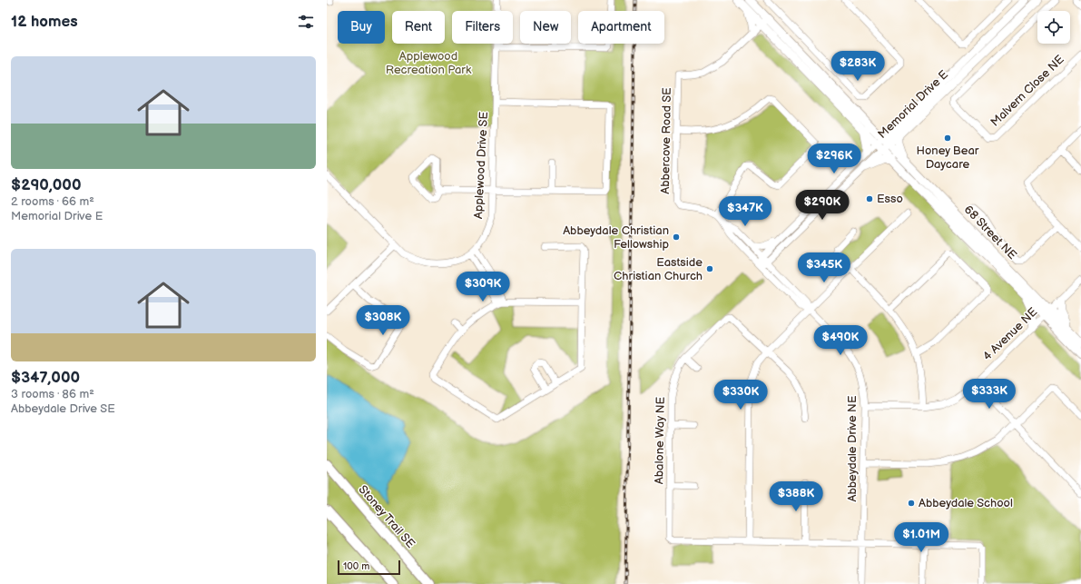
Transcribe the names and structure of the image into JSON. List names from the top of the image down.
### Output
{
  "streets": {
    "highway": ["Stoney Trail SE"],
    "main road": ["Memorial Drive E", "68 Street NE"],
    "street": [
      "Malvern Close NE",
      "Abbercove Road SE",
      "Applewood Drive SE",
      "4 Avenue NE",
      "Abalone Way NE",
      "Abbeydale Drive NE"
    ]
  },
  "crossings": [
    ["Memorial Drive E", "68 Street NE"],
    ["Memorial Drive E", "Abbeydale Drive NE"],
    ["68 Street NE", "4 Avenue NE"],
    ["4 Avenue NE", "Abbeydale Drive NE"]
  ],
  "parks": ["Applewood Recreation Park"],
  "places": [
    "Honey Bear Daycare",
    "Esso",
    "Abbeydale Christian Fellowship",
    "Eastside Christian Church",
    "Abbeydale School"
  ],
  "scale_bar": "100 m",
  "page": {
    "heading": "12 homes",
    "chip": [
      "Buy",
      "Rent",
      "Filters",
      "New",
      "Apartment"
    ],
    "list": [
      {
        "name": "$290,000",
        "note": "2 rooms · 66 m² · Memorial Drive E"
      },
      {
        "name": "$347,000",
        "note": "3 rooms · 86 m² · Abbeydale Drive SE"
      }
    ],
    "price": [
      "$283K",
      "$296K",
      "$290K",
      "$347K",
      "$345K",
      "$309K",
      "$308K",
      "$490K",
      "$333K",
      "$330K",
      "$388K",
      "$1.01M"
    ],
    "scale": "100 m"
  }
}
